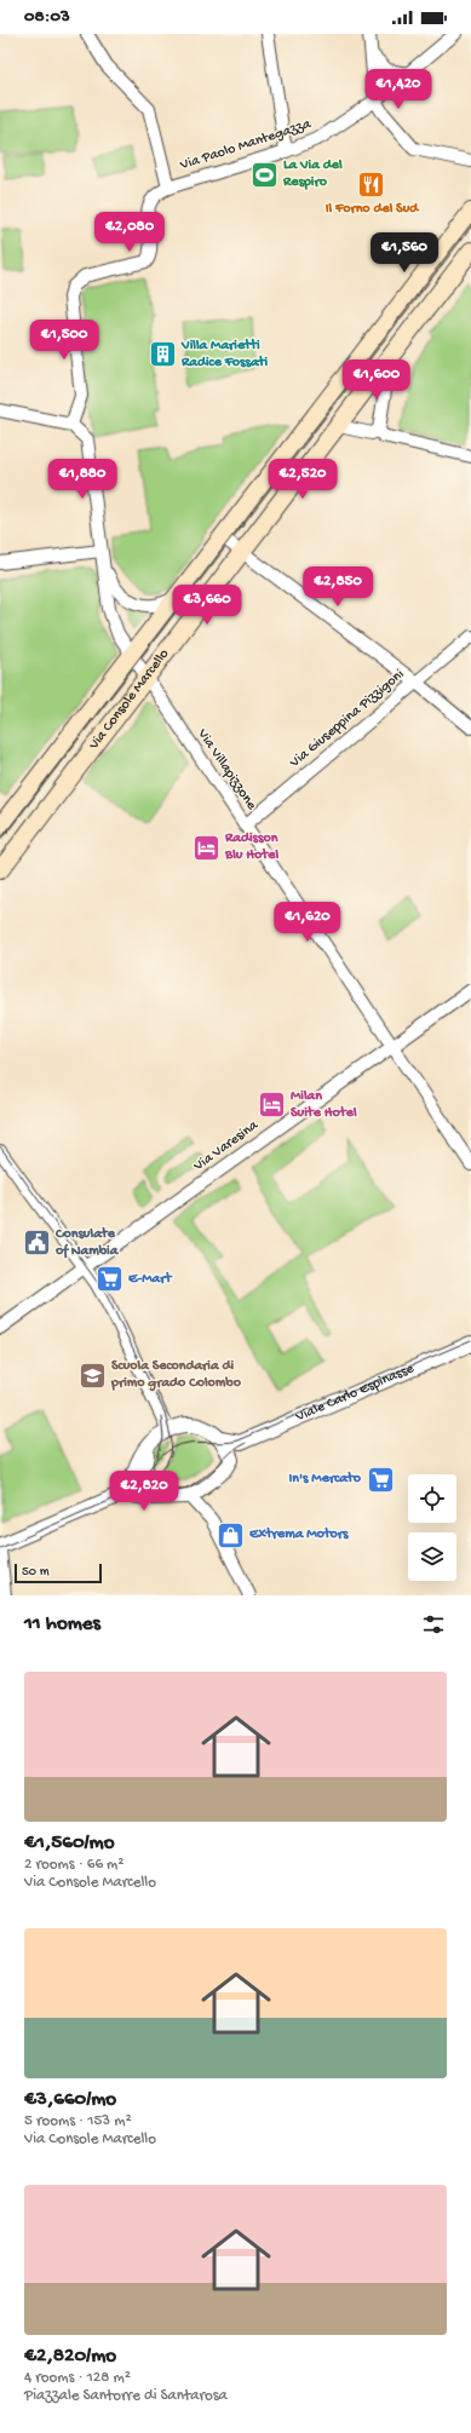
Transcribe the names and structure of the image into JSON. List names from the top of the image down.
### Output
{
  "streets": {
    "main road": ["Via Console Marcello"],
    "street": [
      "Via Paolo Mantegazza",
      "Via Giuseppina Pizzigoni",
      "Via Villapizzone",
      "Via Varesina",
      "Viale Carlo Espinasse"
    ]
  },
  "crossings": [
    ["Via Console Marcello", "Via Villapizzone"],
    ["Via Giuseppina Pizzigoni", "Via Villapizzone"],
    ["Via Villapizzone", "Via Varesina"]
  ],
  "places": {
    "sports": ["La Via del Respiro"],
    "restaurant": ["Il Forno del Sud"],
    "building": ["Villa Marietti Radice Fossati"],
    "hotel": ["Radisson Blu Hotel", "Milan Suite Hotel"],
    "public building": ["Consulate of Nambia"],
    "supermarket": ["E-Mart", "In's Mercato"],
    "school or university": ["Scuola Secondaria di primo grado Colombo"],
    "shop": ["Extrema Motors"]
  },
  "scale_bar": "50 m",
  "page": {
    "status": "08:03",
    "price": [
      "€1,420",
      "€2,080",
      "€1,560",
      "€1,500",
      "€1,600",
      "€1,880",
      "€2,520",
      "€2,850",
      "€3,660",
      "€1,620",
      "€2,820"
    ],
    "scale": "50 m",
    "heading": "11 homes",
    "list": [
      {
        "name": "€1,560/mo",
        "note": "2 rooms · 66 m² · Via Console Marcello"
      },
      {
        "name": "€3,660/mo",
        "note": "5 rooms · 153 m² · Via Console Marcello"
      },
      {
        "name": "€2,820/mo",
        "note": "4 rooms · 128 m² · Piazzale Santorre di Santarosa"
      }
    ]
  }
}
